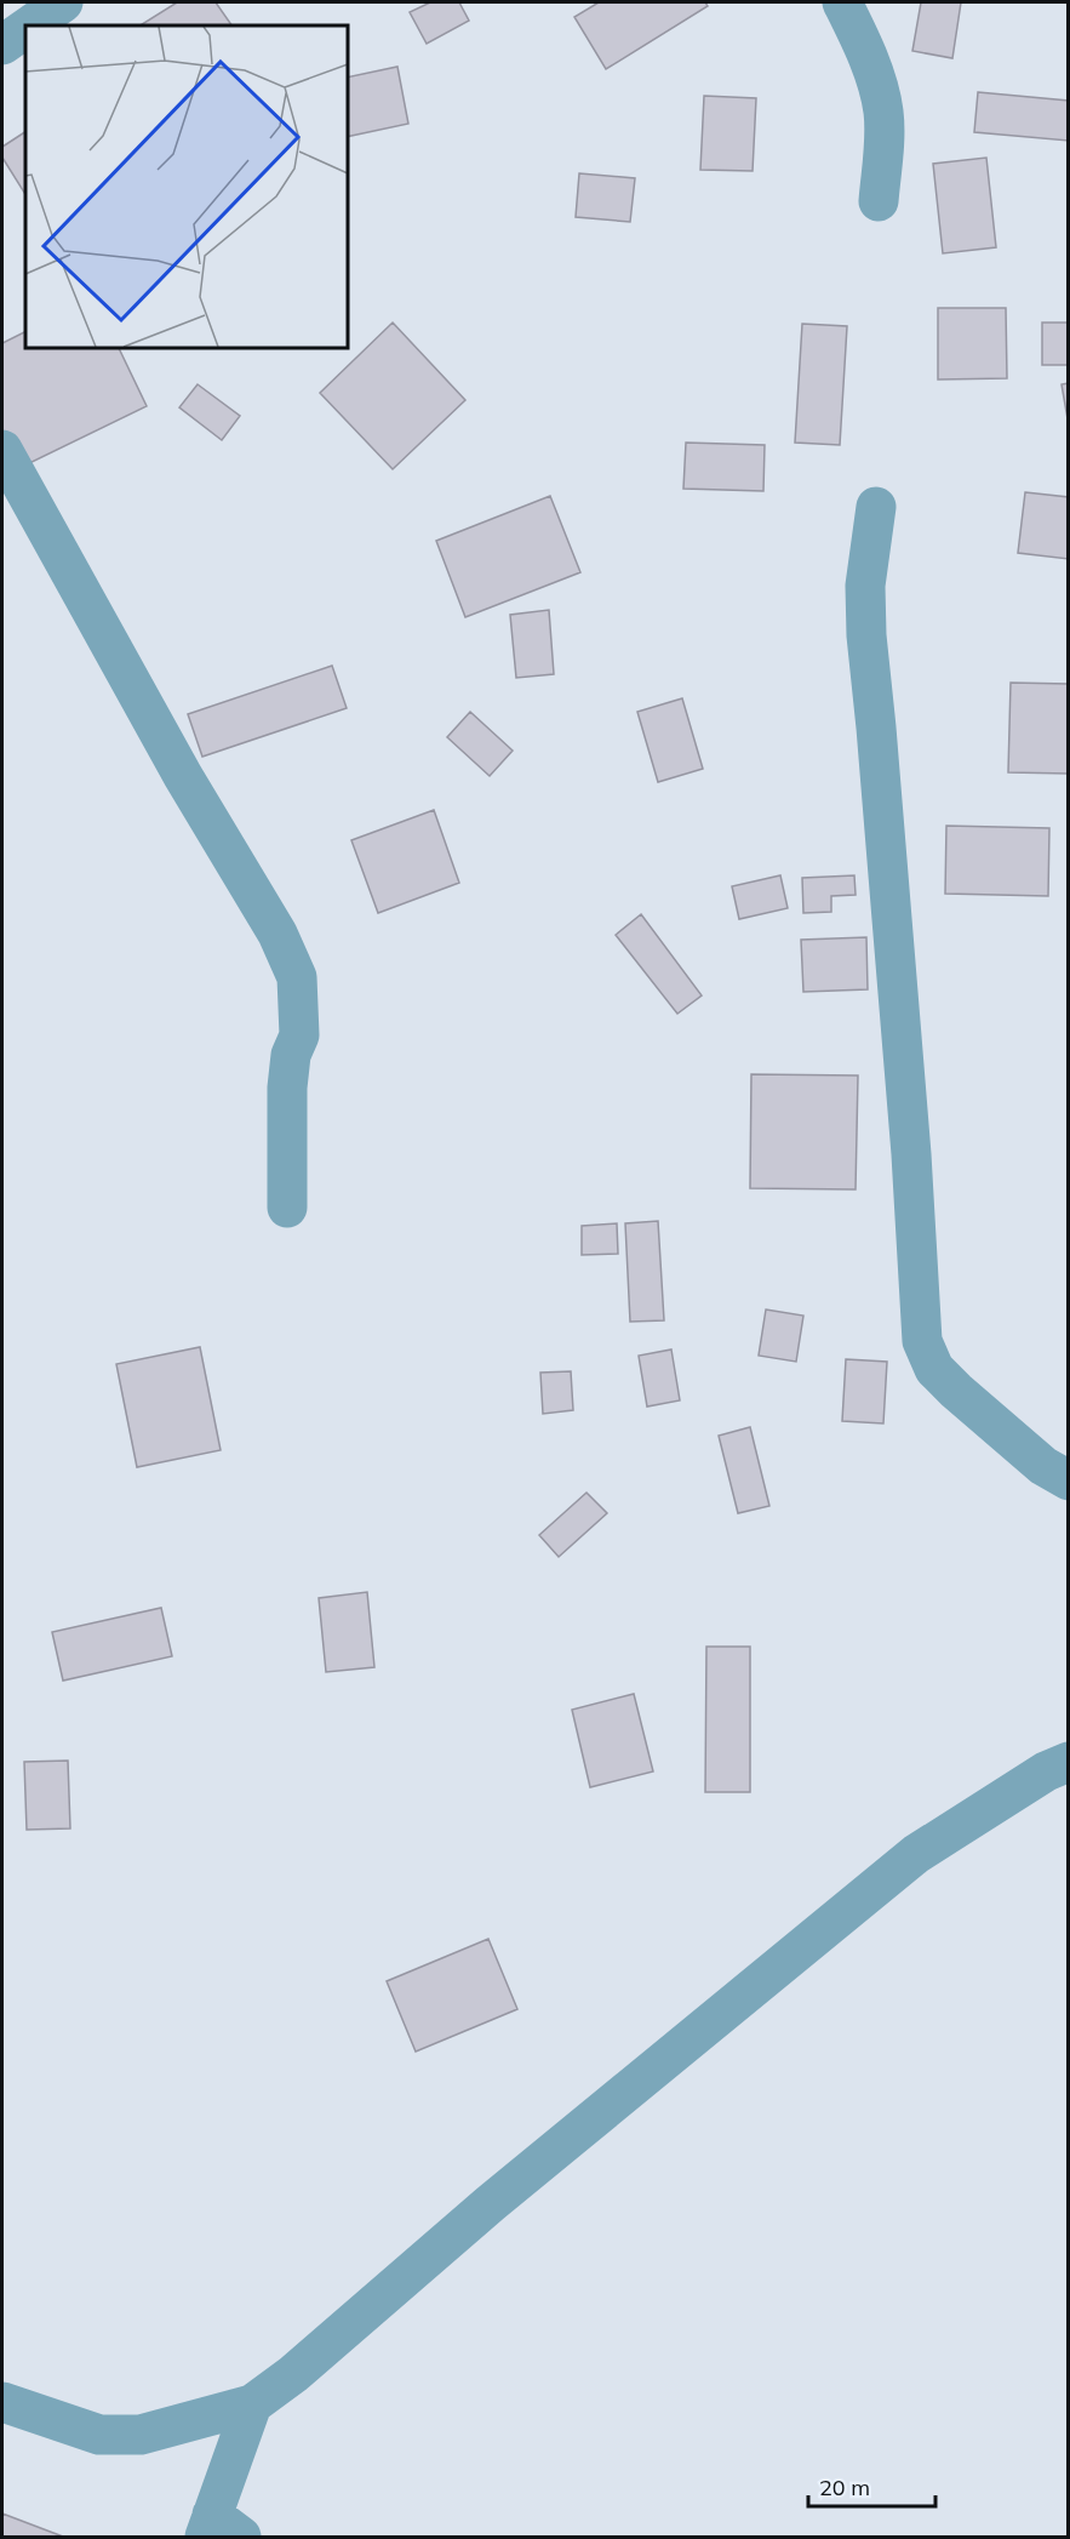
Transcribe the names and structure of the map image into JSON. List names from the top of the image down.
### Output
{
  "scale_bar": "20 m"
}
